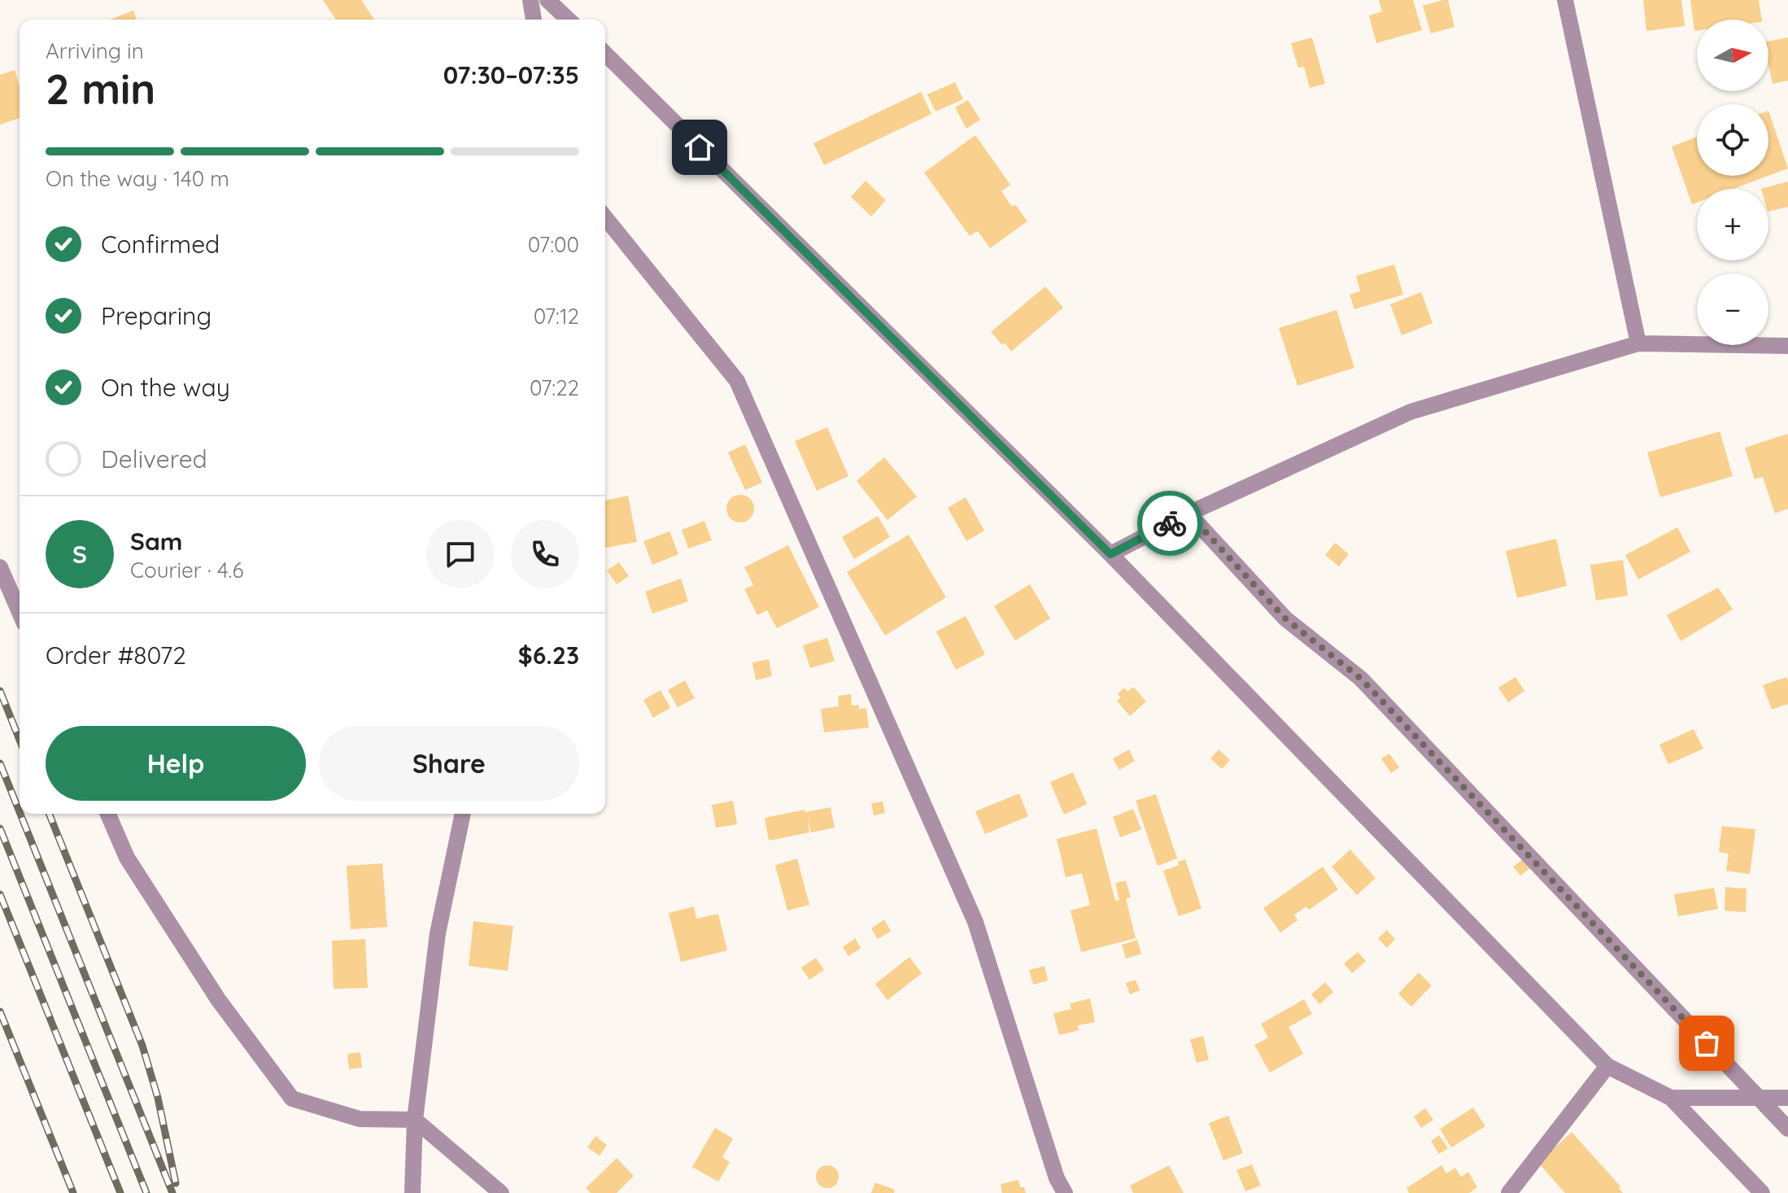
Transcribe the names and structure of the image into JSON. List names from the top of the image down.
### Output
{
  "north": "right",
  "page": {
    "map_buttons": ["+", "−"],
    "heading": ["2 min", "Arriving in", "07:30–07:35"],
    "panel": [
      "Sam",
      "Courier · 4.6",
      "Order #8072",
      "$6.23"
    ],
    "bar": "On the way · 140 m",
    "list": [
      ["Confirmed", "07:00"],
      ["Preparing", "07:12"],
      ["On the way", "07:22"],
      "Delivered"
    ],
    "round": "S",
    "buttons": ["Help", "Share"]
  }
}
